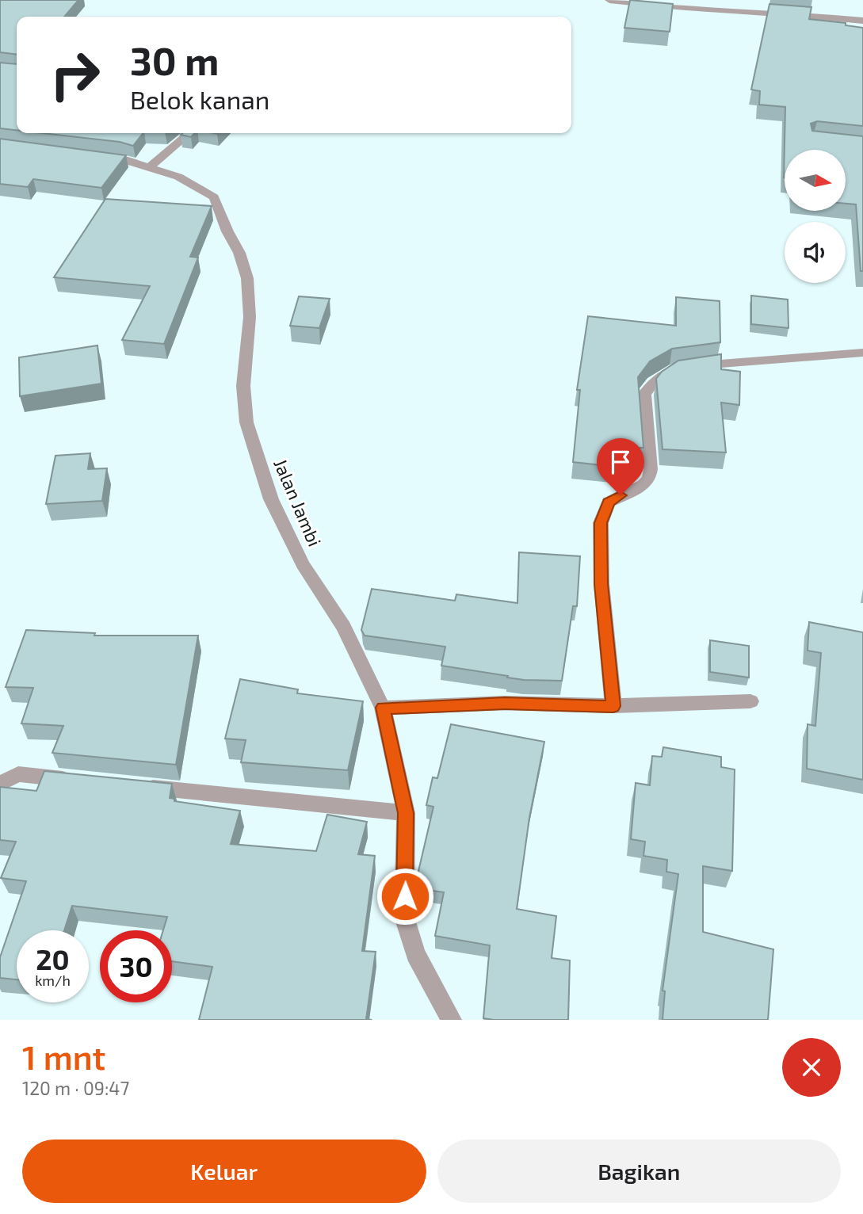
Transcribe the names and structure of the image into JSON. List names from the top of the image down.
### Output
{
  "streets": {
    "street": ["Jalan Jambi"]
  },
  "north": "right",
  "page": {
    "turn": ["30 m", "Belok kanan"],
    "speed": "20 km/h",
    "limit": "30",
    "heading": ["1 mnt", "120 m · 09:47"],
    "buttons": ["Keluar", "Bagikan"]
  }
}
